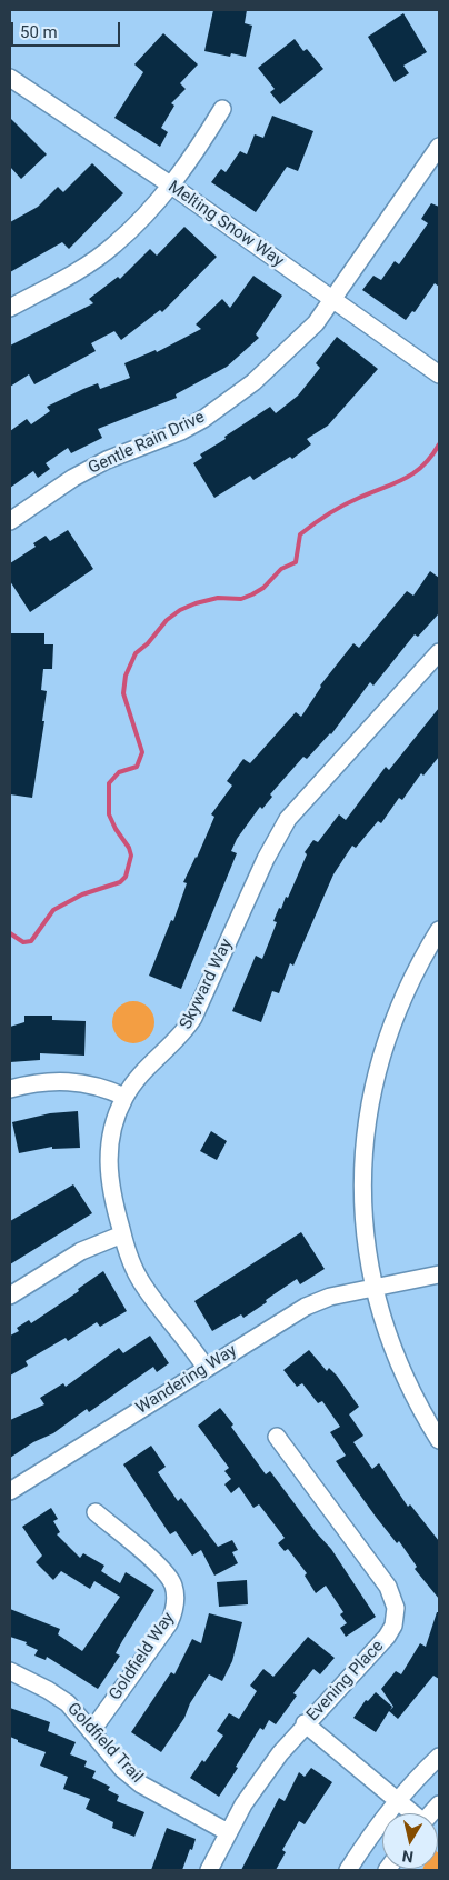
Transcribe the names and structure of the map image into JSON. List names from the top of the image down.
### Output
{
  "streets": {
    "street": [
      "Melting Snow Way",
      "Gentle Rain Drive",
      "Skyward Way",
      "Wandering Way",
      "Goldfield Way",
      "Evening Place",
      "Goldfield Trail"
    ]
  },
  "crossings": [
    ["Melting Snow Way", "Gentle Rain Drive"],
    ["Skyward Way", "Wandering Way"],
    ["Goldfield Way", "Goldfield Trail"],
    ["Evening Place", "Goldfield Trail"]
  ],
  "scale_bar": "50 m",
  "north": "bottom"
}
